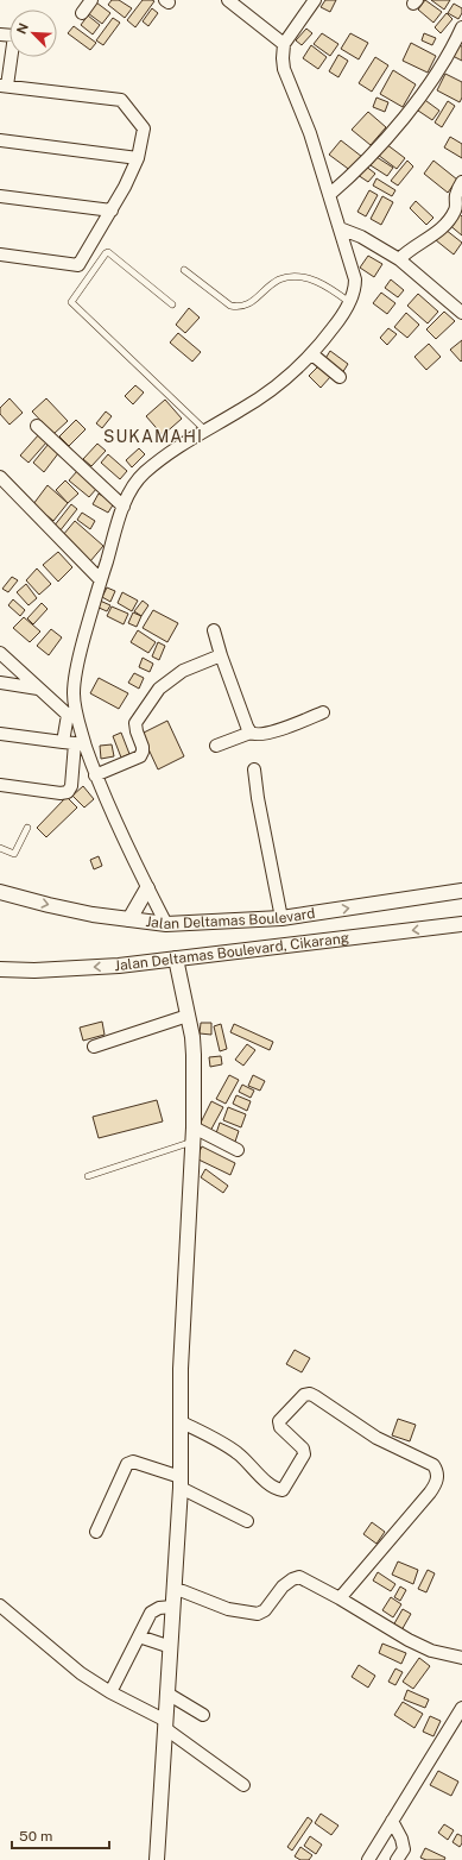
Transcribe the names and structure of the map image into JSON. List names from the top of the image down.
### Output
{
  "streets": {
    "street": ["Jalan Deltamas Boulevard", "Jalan Deltamas Boulevard, Cikarang"]
  },
  "one_way": ["Jalan Deltamas Boulevard", "Jalan Deltamas Boulevard, Cikarang"],
  "districts": ["SUKAMAHI"],
  "scale_bar": "50 m",
  "north": "top left"
}
